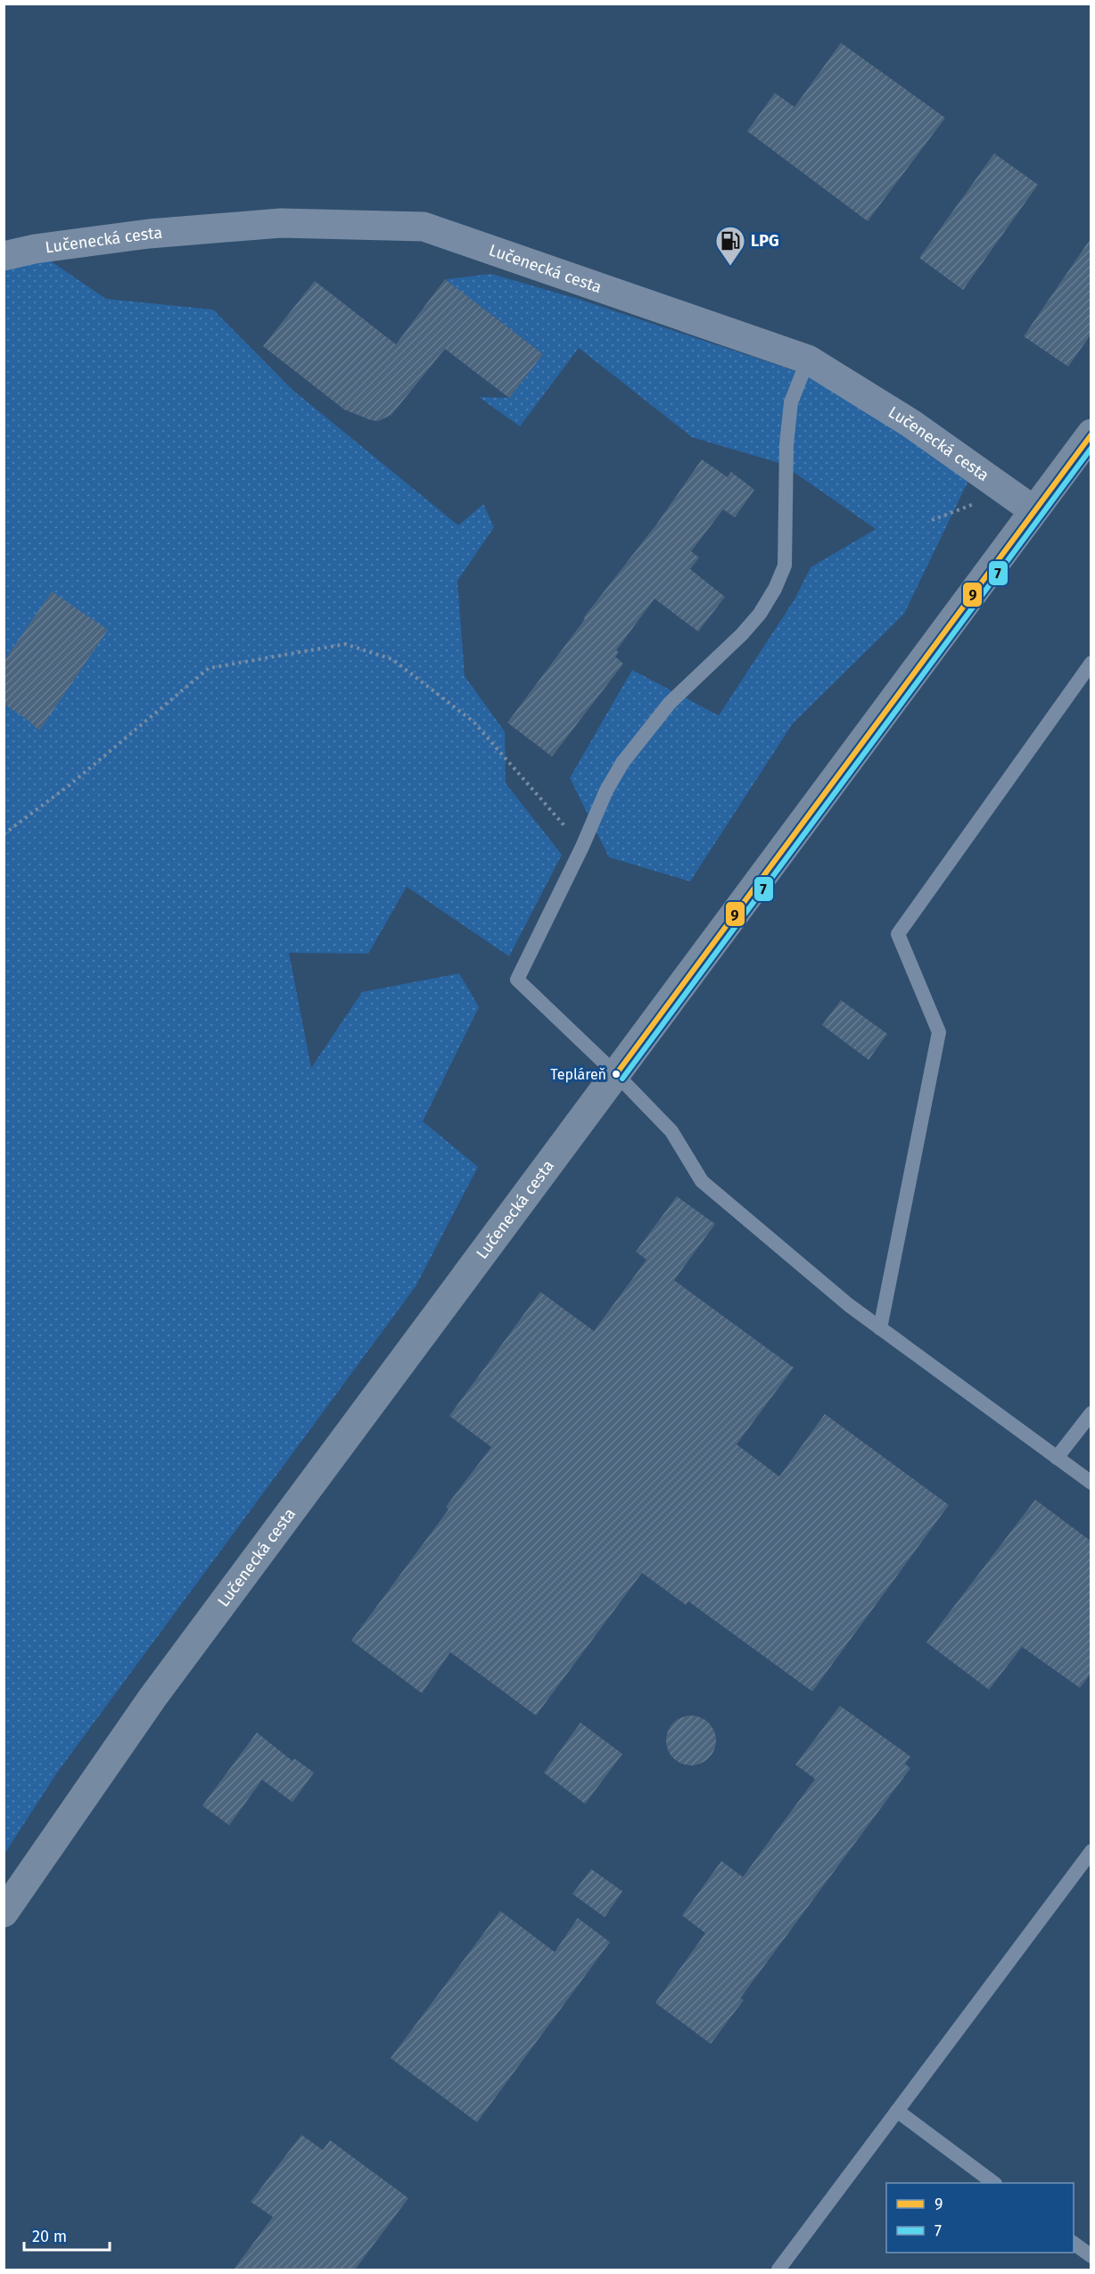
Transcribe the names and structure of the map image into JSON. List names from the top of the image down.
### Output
{
  "streets": {
    "main road": ["Lučenecká cesta"]
  },
  "places": {
    "fuel station": ["LPG"],
    "other": ["Tepláreň"]
  },
  "lines": ["transit line 9", "transit line 7"],
  "legend": ["9", "7"],
  "scale_bar": "20 m"
}
